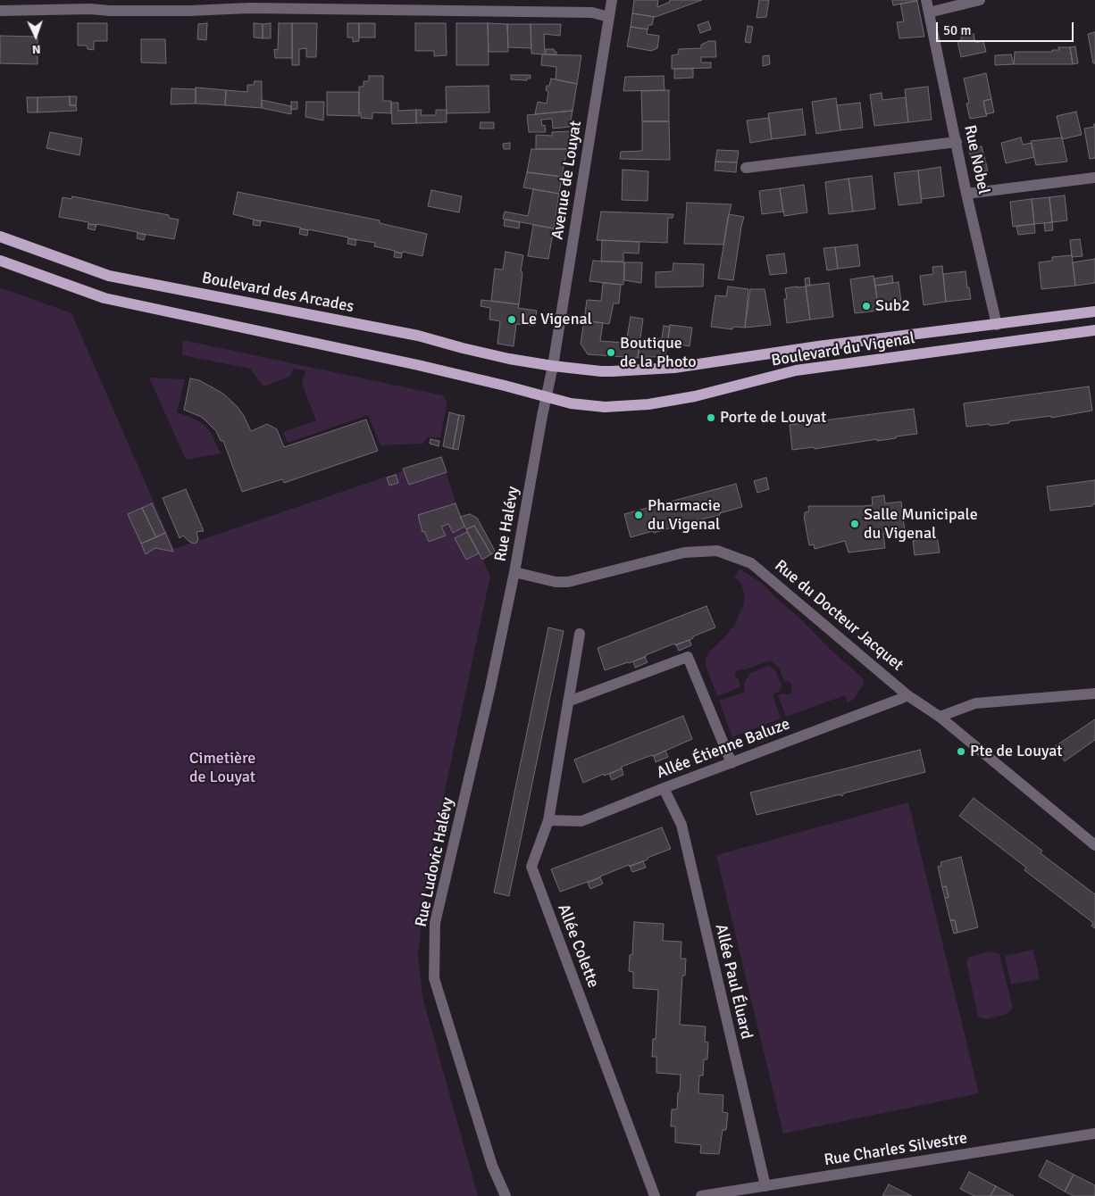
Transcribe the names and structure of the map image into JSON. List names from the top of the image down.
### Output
{
  "streets": {
    "main road": ["Boulevard des Arcades", "Boulevard du Vigenal"],
    "street": [
      "Rue Nobel",
      "Avenue de Louyat",
      "Rue Halévy",
      "Rue du Docteur Jacquet",
      "Allée Étienne Baluze",
      "Rue Ludovic Halévy",
      "Allée Colette",
      "Allée Paul Éluard",
      "Rue Charles Silvestre"
    ]
  },
  "crossings": [
    ["Rue Nobel", "Boulevard du Vigenal"],
    ["Avenue de Louyat", "Boulevard des Arcades"],
    ["Avenue de Louyat", "Boulevard du Vigenal"],
    ["Avenue de Louyat", "Rue Halévy"],
    ["Boulevard des Arcades", "Boulevard du Vigenal"],
    ["Boulevard des Arcades", "Rue Halévy"],
    ["Boulevard du Vigenal", "Rue Halévy"],
    ["Rue Halévy", "Rue du Docteur Jacquet"],
    ["Rue Halévy", "Rue Ludovic Halévy"],
    ["Rue du Docteur Jacquet", "Allée Étienne Baluze"],
    ["Allée Étienne Baluze", "Allée Colette"],
    ["Allée Étienne Baluze", "Allée Paul Éluard"],
    ["Allée Paul Éluard", "Rue Charles Silvestre"]
  ],
  "parks": ["Cimetière de Louyat"],
  "places": [
    "Sub2",
    "Le Vigenal",
    "Boutique de la Photo",
    "Porte de Louyat",
    "Pharmacie du Vigenal",
    "Salle Municipale du Vigenal",
    "Pte de Louyat"
  ],
  "scale_bar": "50 m",
  "north": "bottom"
}
